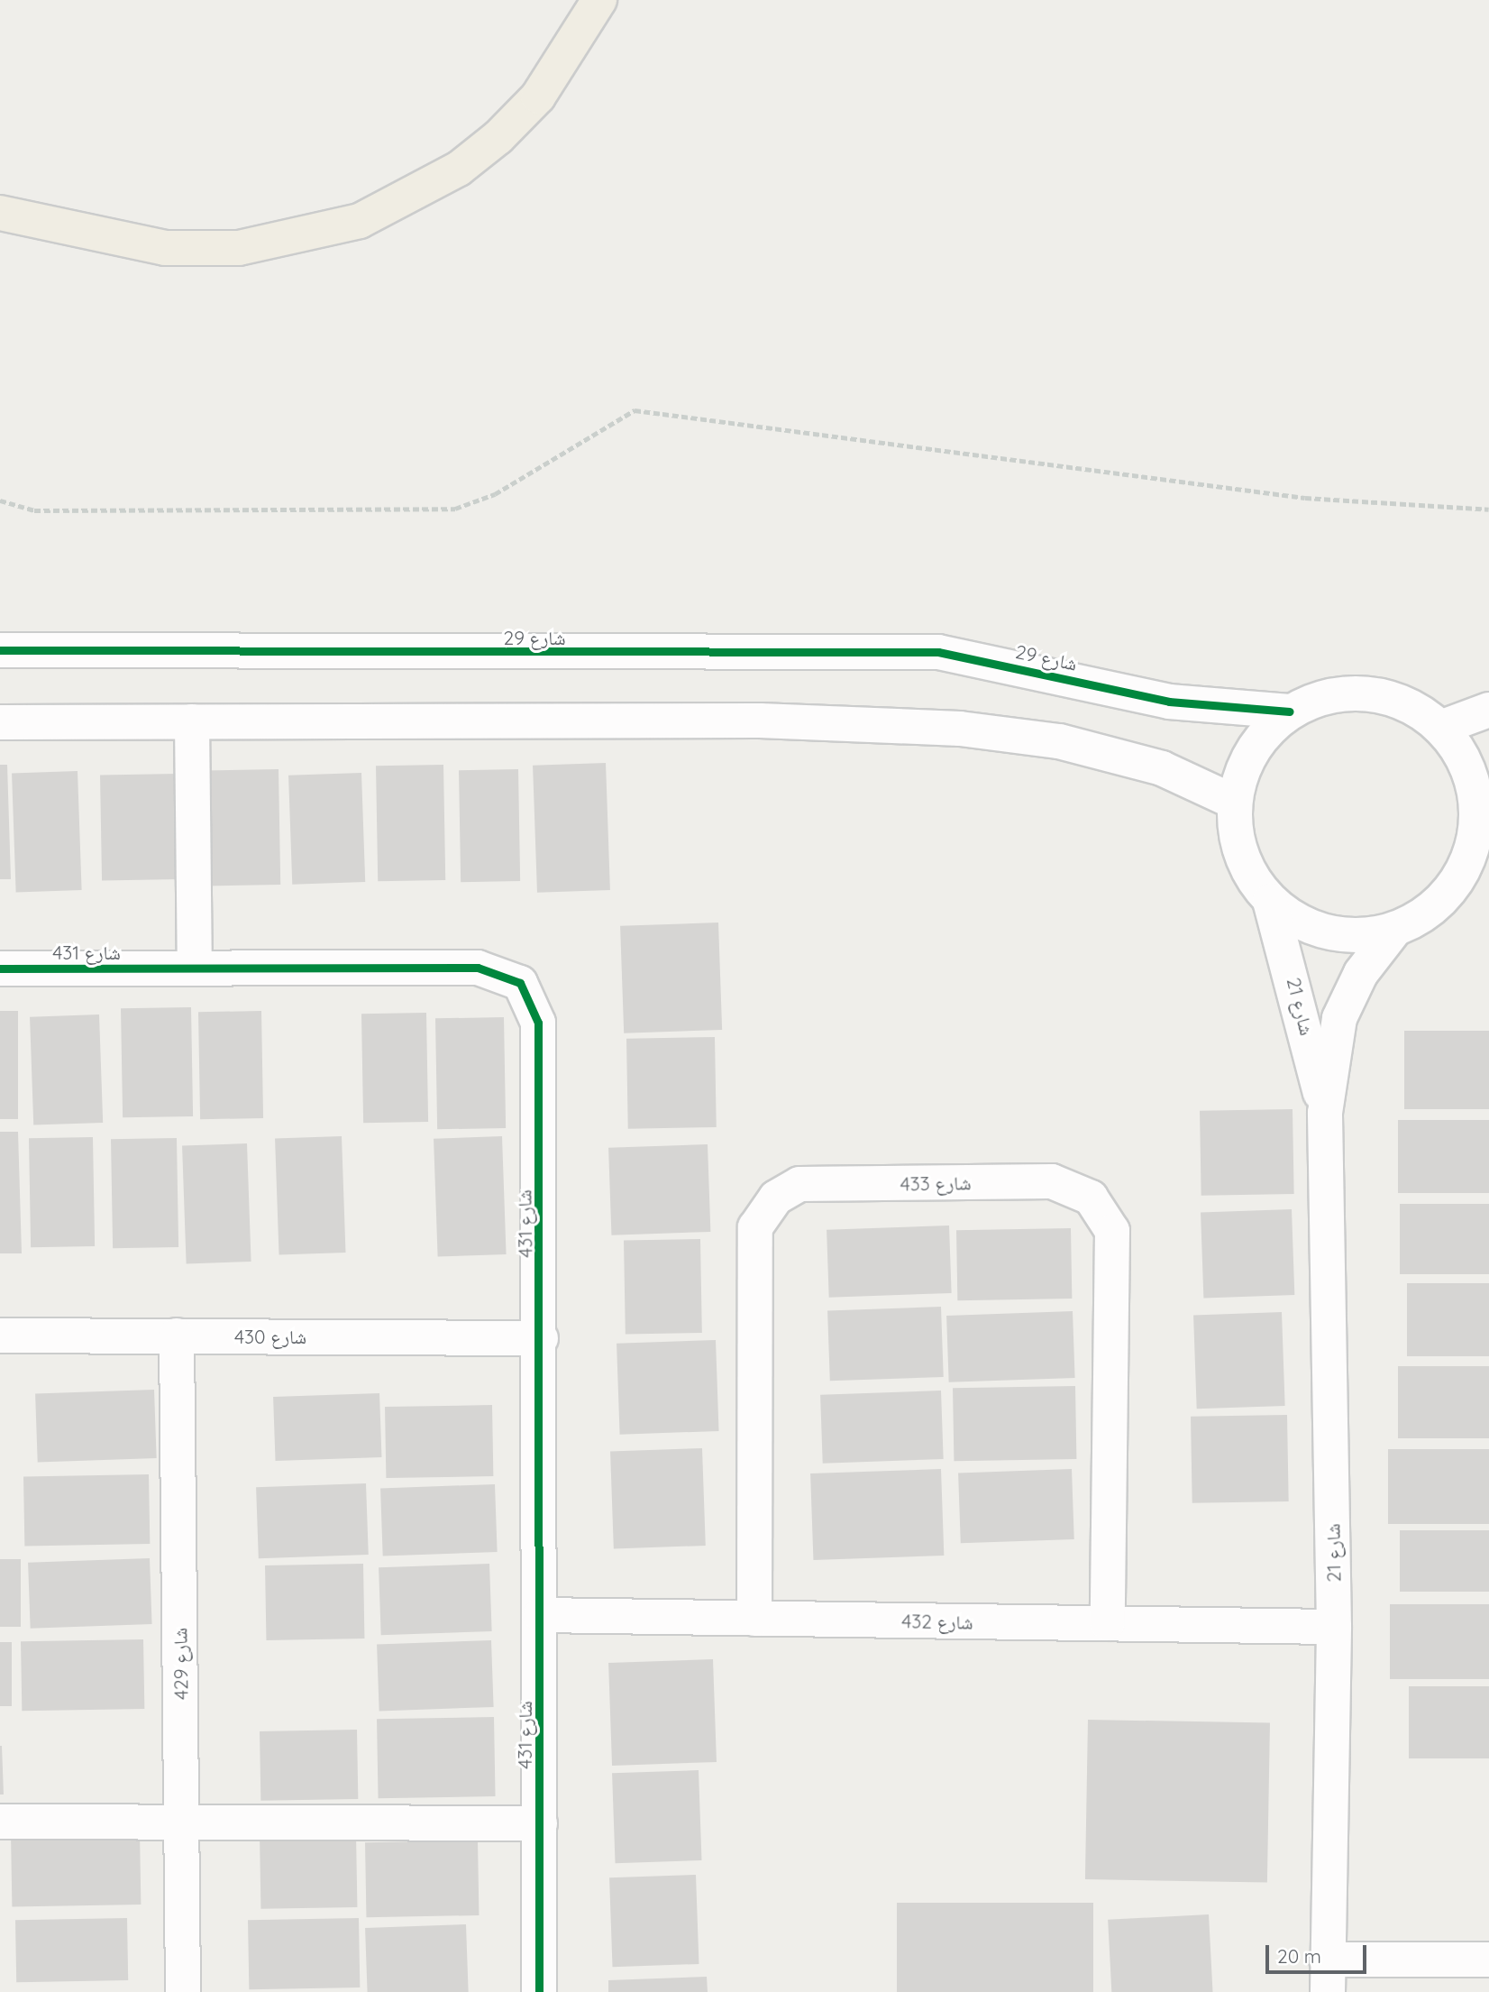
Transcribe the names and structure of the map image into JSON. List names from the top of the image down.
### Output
{
  "streets": {
    "street": [
      "شارع 29",
      "شارع 431",
      "شارع 21",
      "شارع 433",
      "شارع 430",
      "شارع 432",
      "شارع 429"
    ]
  },
  "crossings": [
    ["شارع 431", "شارع 430"],
    ["شارع 431", "شارع 432"],
    ["شارع 21", "شارع 432"],
    ["شارع 433", "شارع 432"],
    ["شارع 430", "شارع 429"]
  ],
  "scale_bar": "20 m"
}
